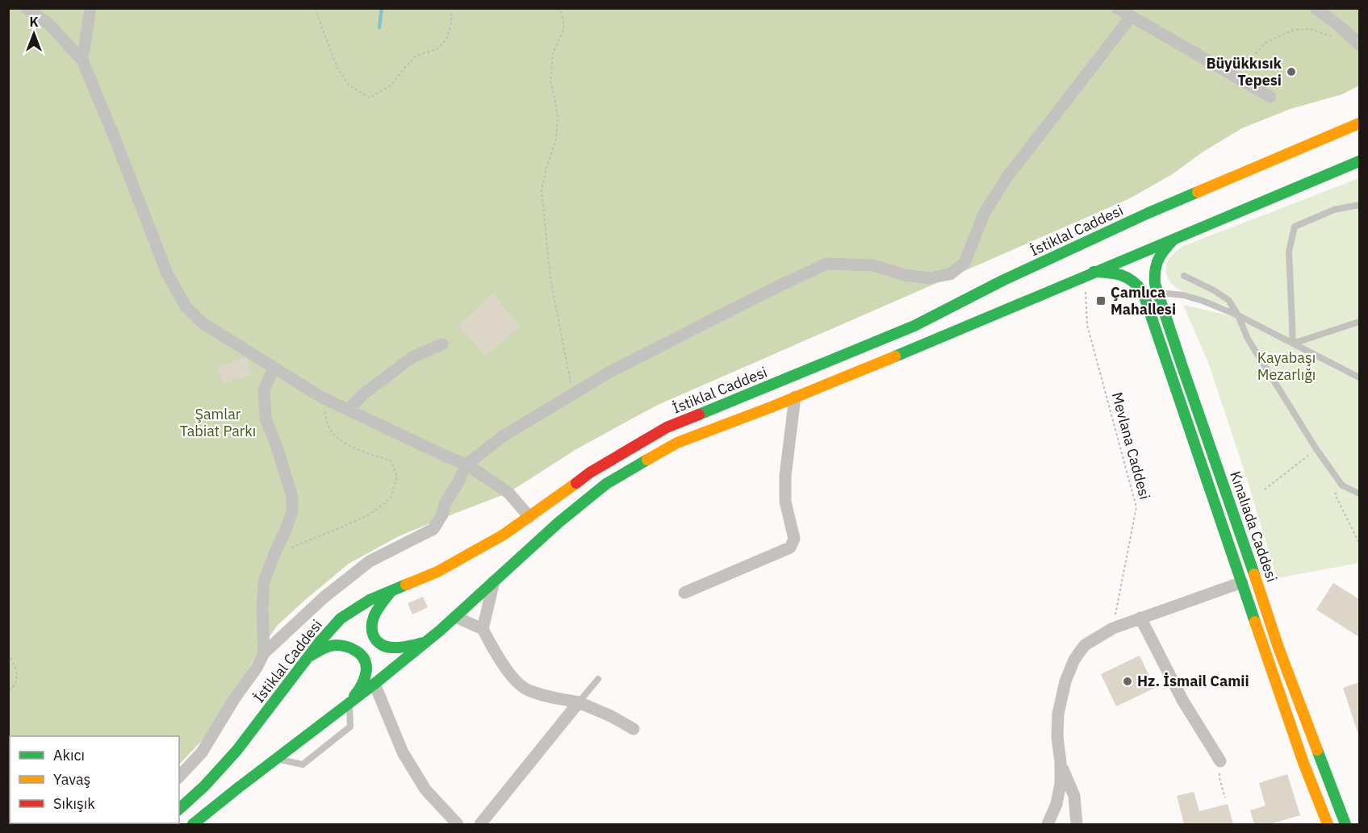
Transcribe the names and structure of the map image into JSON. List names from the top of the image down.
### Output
{
  "streets": {
    "main road": ["İstiklal Caddesi", "Kınalıada Caddesi"],
    "path": ["Mevlana Caddesi"]
  },
  "parks": ["Kayabaşı Mezarlığı", "Şamlar Tabiat Parkı"],
  "places": {
    "other": ["Büyükkısık Tepesi", "Hz. İsmail Camii"],
    "transit": ["Çamlıca Mahallesi"]
  },
  "legend": ["Akıcı", "Yavaş", "Sıkışık"],
  "north": "top"
}
